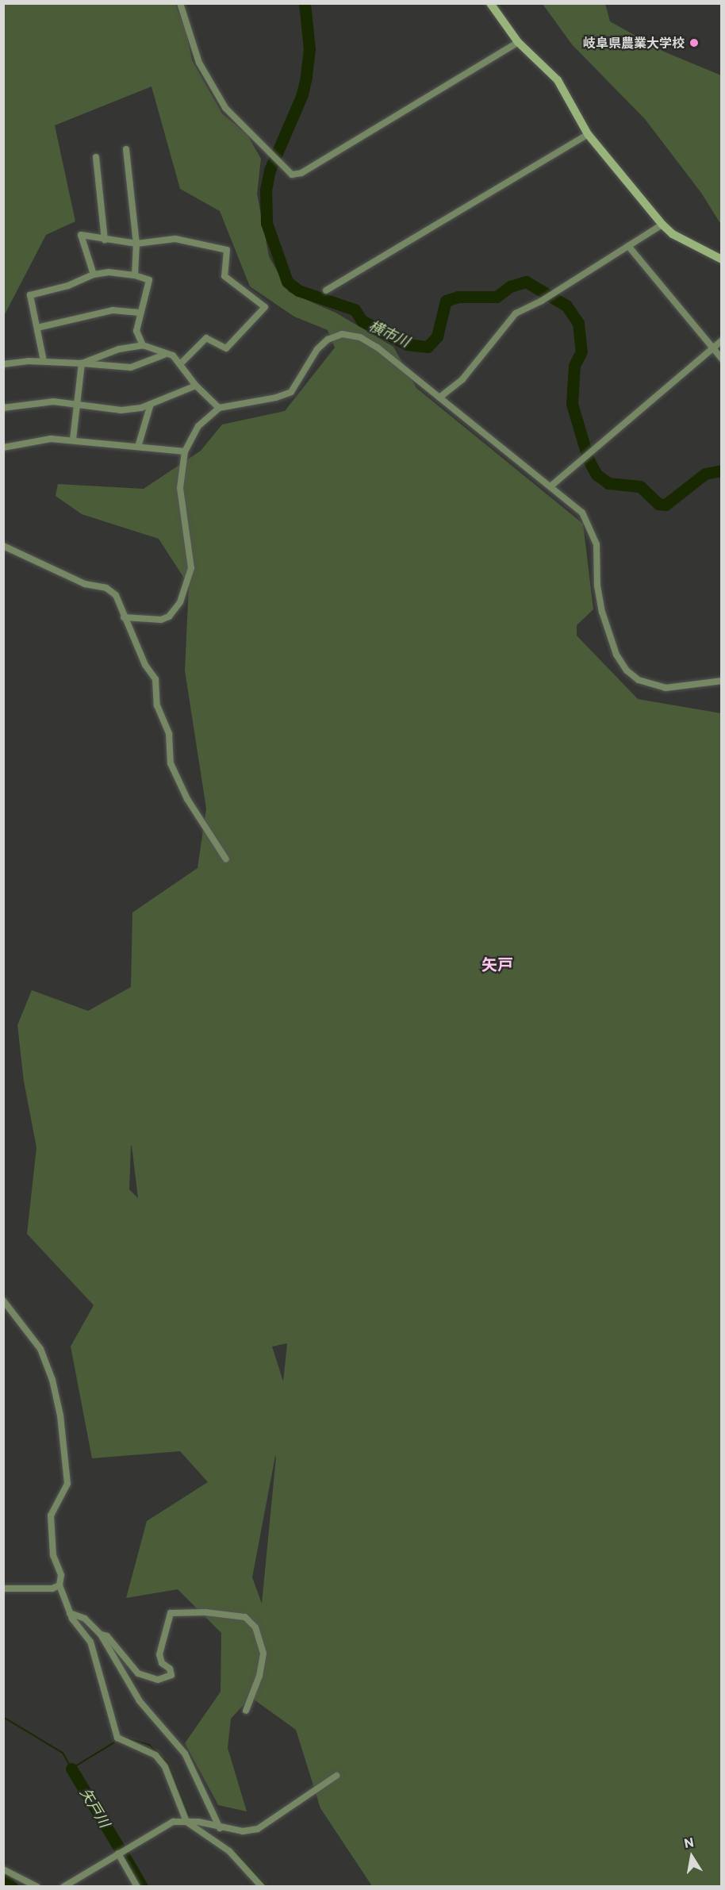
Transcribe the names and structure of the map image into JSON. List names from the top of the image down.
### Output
{
  "districts": ["矢戸"],
  "water": ["横市川", "矢戸川"],
  "places": ["岐阜県農業大学校"],
  "north": "top"
}
